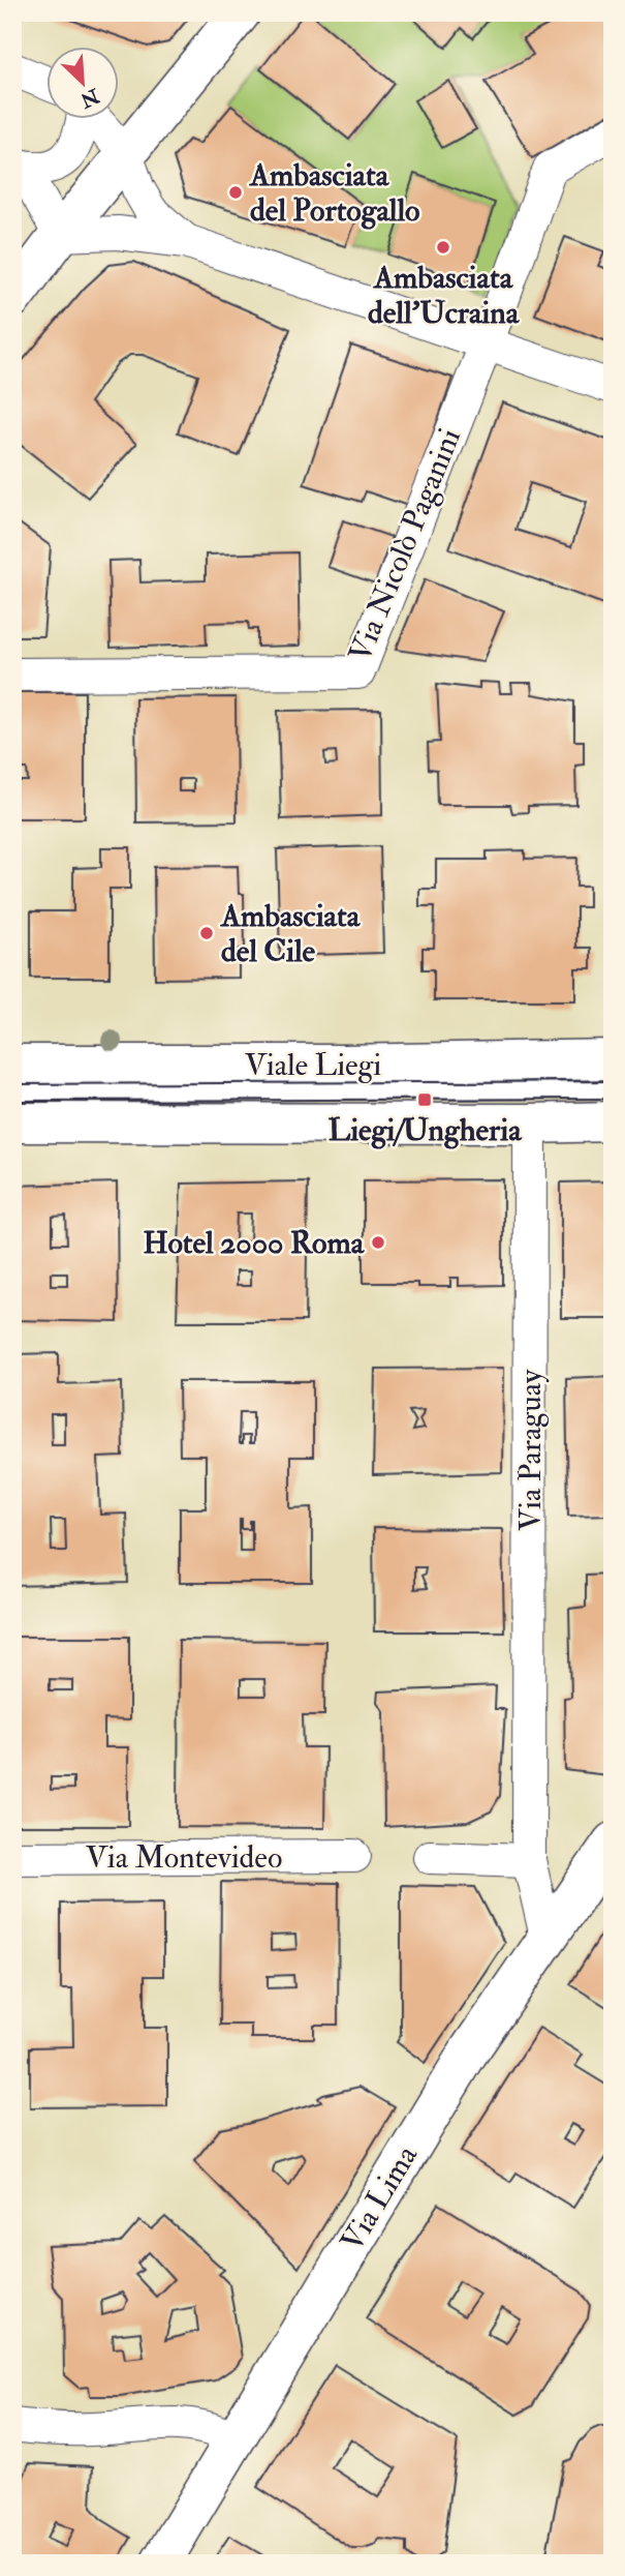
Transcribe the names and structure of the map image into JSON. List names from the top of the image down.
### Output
{
  "streets": {
    "street": [
      "Via Nicolò Paganini",
      "Viale Liegi",
      "Via Paraguay",
      "Via Montevideo",
      "Via Lima"
    ]
  },
  "crossings": [
    ["Viale Liegi", "Via Paraguay"],
    ["Via Paraguay", "Via Lima"]
  ],
  "places": {
    "other": [
      "Ambasciata del Portogallo",
      "Ambasciata dell'Ucraina",
      "Ambasciata del Cile",
      "Hotel 2000 Roma"
    ],
    "transit": ["Liegi/Ungheria"]
  },
  "north": "bottom right"
}
